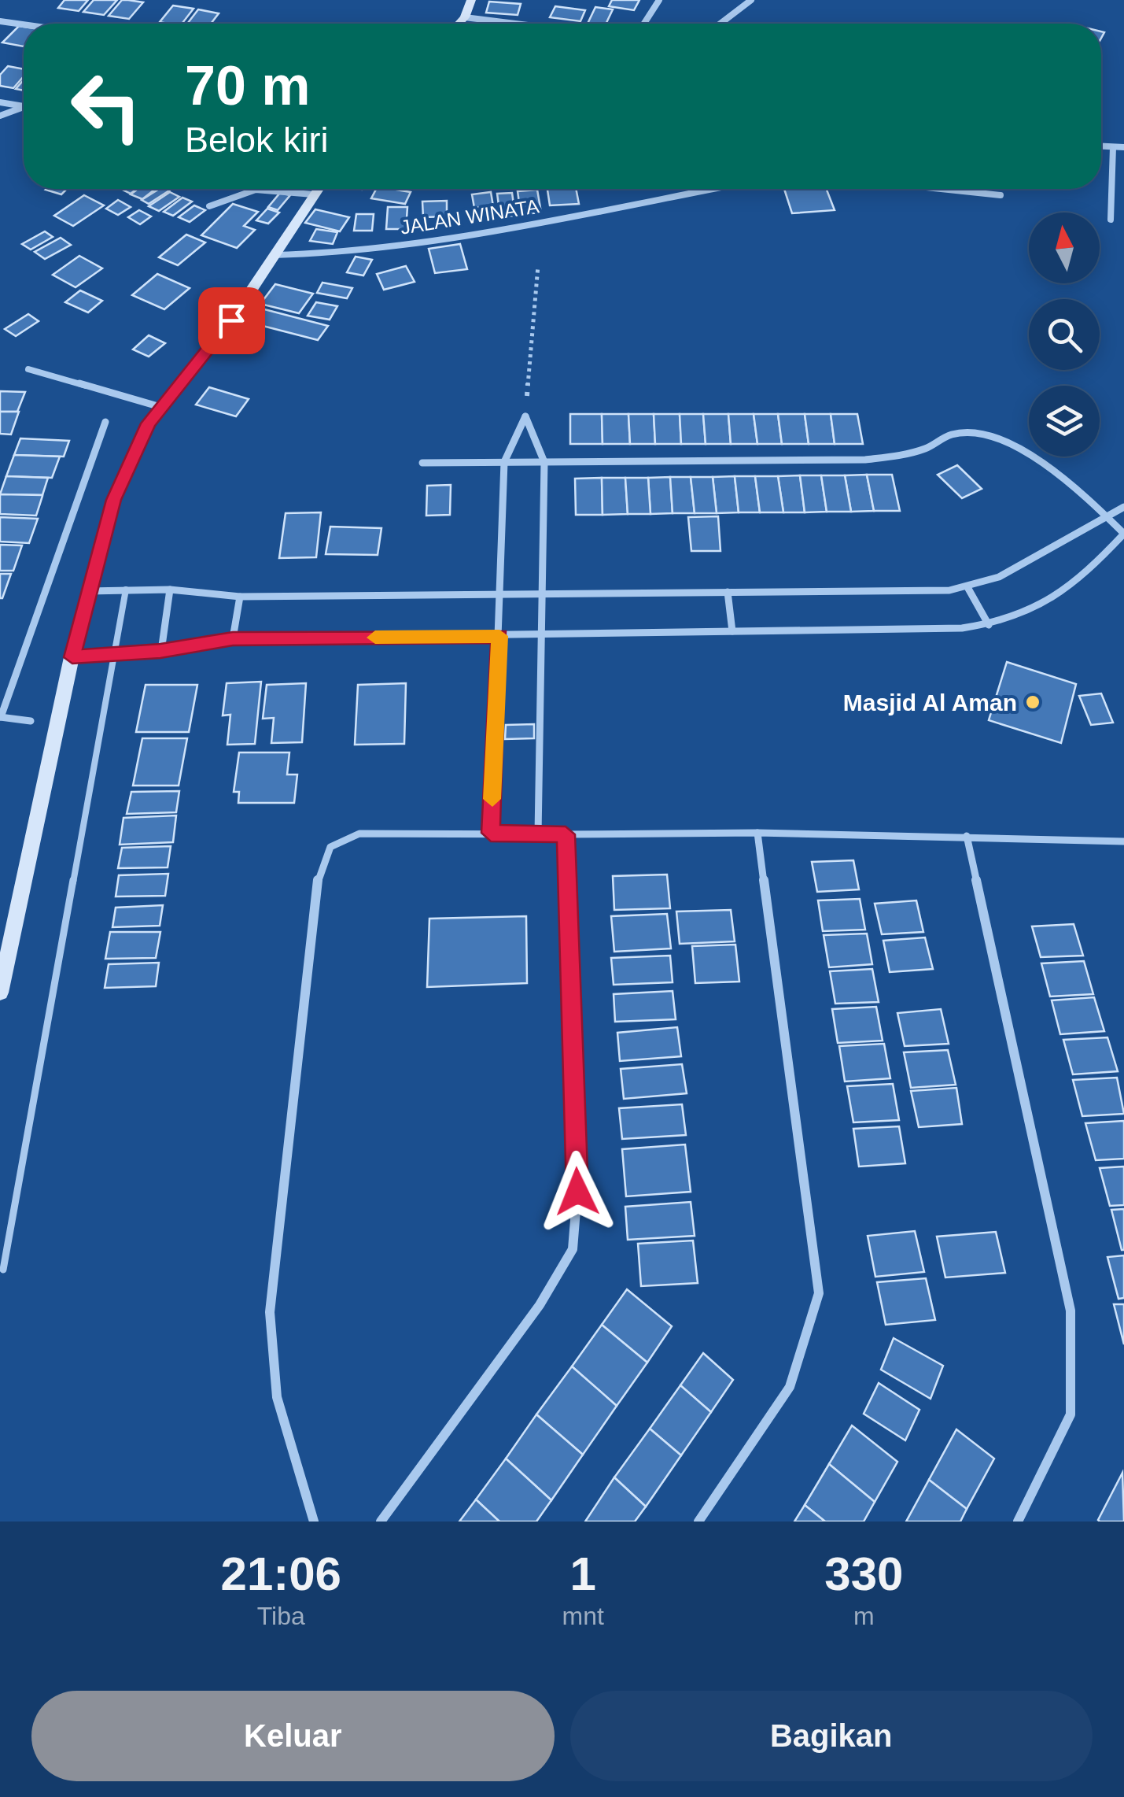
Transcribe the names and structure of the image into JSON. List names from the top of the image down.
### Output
{
  "streets": {
    "street": ["JALAN WINATA"]
  },
  "places": ["Masjid Al Aman"],
  "north": "top",
  "page": {
    "turn": ["70 m", "Belok kiri"],
    "eta": [
      "21:06",
      "Tiba",
      "1",
      "mnt",
      "330",
      "m"
    ],
    "buttons": ["Keluar", "Bagikan"]
  }
}
